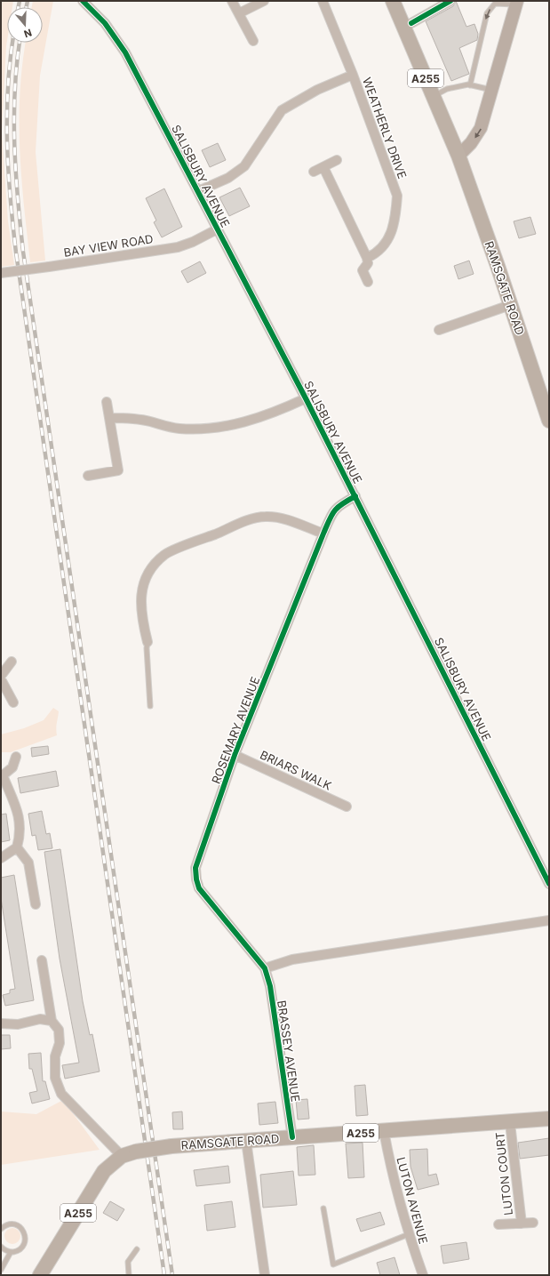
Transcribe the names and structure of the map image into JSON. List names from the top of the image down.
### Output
{
  "streets": {
    "main road": ["A255", "RAMSGATE ROAD"],
    "street": [
      "WEATHERLY DRIVE",
      "SALISBURY AVENUE",
      "BAY VIEW ROAD",
      "ROSEMARY AVENUE",
      "BRIARS WALK",
      "BRASSEY AVENUE",
      "LUTON COURT",
      "LUTON AVENUE"
    ]
  },
  "crossings": [
    ["SALISBURY AVENUE", "BAY VIEW ROAD"],
    ["SALISBURY AVENUE", "ROSEMARY AVENUE"],
    ["RAMSGATE ROAD", "BRASSEY AVENUE"],
    ["RAMSGATE ROAD", "LUTON COURT"],
    ["RAMSGATE ROAD", "LUTON AVENUE"],
    ["ROSEMARY AVENUE", "BRIARS WALK"],
    ["ROSEMARY AVENUE", "BRASSEY AVENUE"]
  ],
  "north": "bottom"
}
